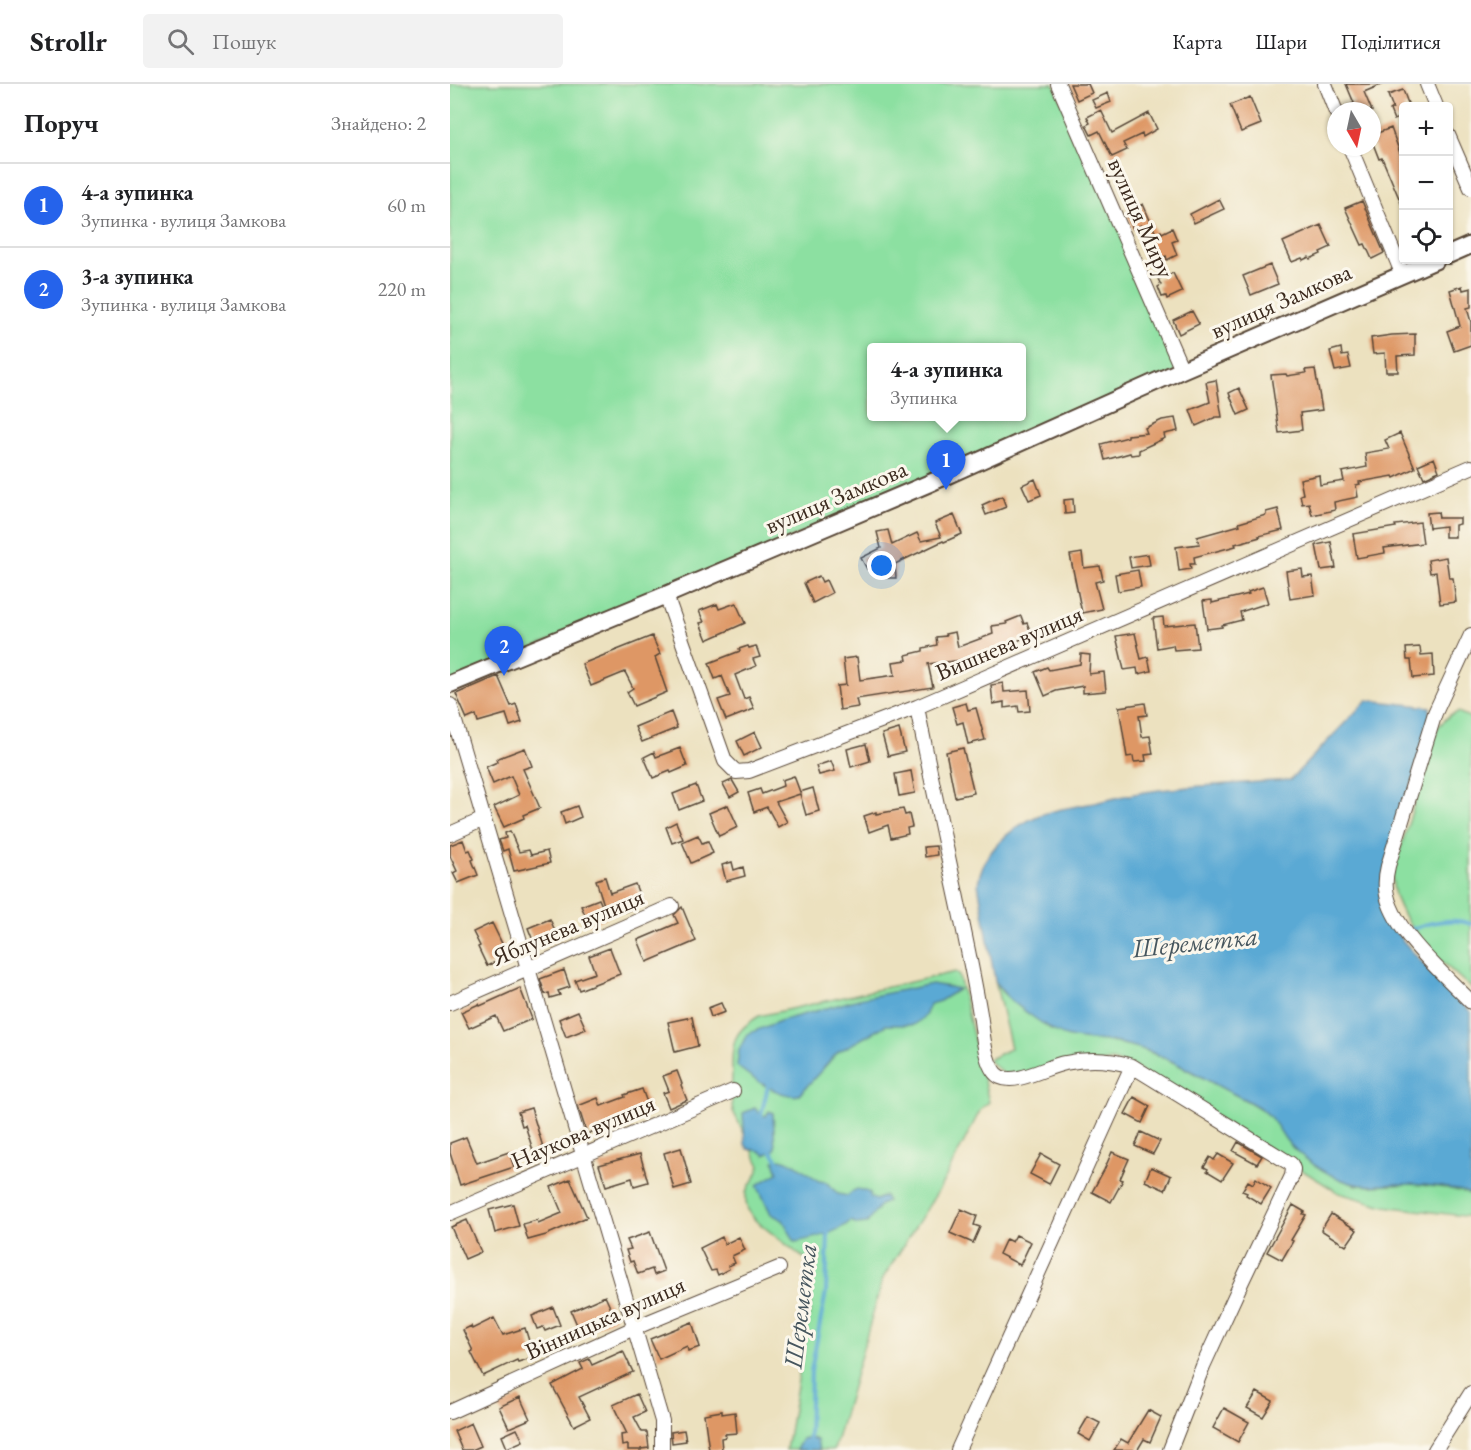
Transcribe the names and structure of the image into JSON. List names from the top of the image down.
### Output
{
  "streets": {
    "street": [
      "вулиця Миру",
      "вулиця Замкова",
      "Вишнева вулиця",
      "Яблунева вулиця",
      "Наукова вулиця",
      "Вінницька вулиця"
    ]
  },
  "crossings": [
    ["вулиця Миру", "вулиця Замкова"],
    ["вулиця Замкова", "Вишнева вулиця"]
  ],
  "water": ["Шереметка"],
  "north": "bottom",
  "page": {
    "header": "Strollr",
    "search": "Пошук",
    "nav": ["Карта", "Шари", "Поділитися"],
    "heading": ["Поруч", "Знайдено: 2"],
    "map_buttons": ["+", "−"],
    "list": [
      {
        "mark": "1",
        "name": "4-а зупинка",
        "note": "Зупинка · вулиця Замкова",
        "value": "60 m"
      },
      {
        "mark": "2",
        "name": "3-а зупинка",
        "note": "Зупинка · вулиця Замкова",
        "value": "220 m"
      }
    ],
    "popup": ["4-а зупинка", "Зупинка"],
    "pins": ["1", "2"]
  }
}
